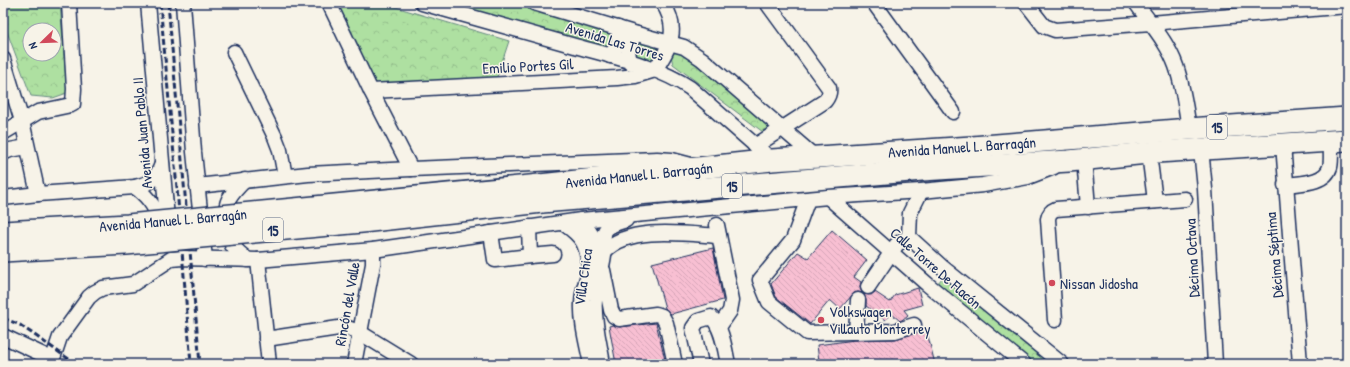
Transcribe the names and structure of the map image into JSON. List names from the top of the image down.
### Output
{
  "streets": {
    "highway": ["15", "Avenida Manuel L. Barragán"],
    "street": [
      "Avenida Las Torres",
      "Emilio Portes Gil",
      "Avenida Juan Pablo II",
      "Décima Séptima",
      "Décima Octava",
      "Calle Torre De Flacón",
      "Villa Chica",
      "Rincón del Valle"
    ]
  },
  "crossings": [
    ["Avenida Las Torres", "Emilio Portes Gil"],
    ["Avenida Las Torres", "Avenida Manuel L. Barragán"],
    ["Avenida Manuel L. Barragán", "Décima Séptima"],
    ["Avenida Manuel L. Barragán", "Décima Octava"]
  ],
  "places": ["Nissan Jidosha", "Volkswagen Villauto Monterrey"],
  "north": "bottom left"
}
